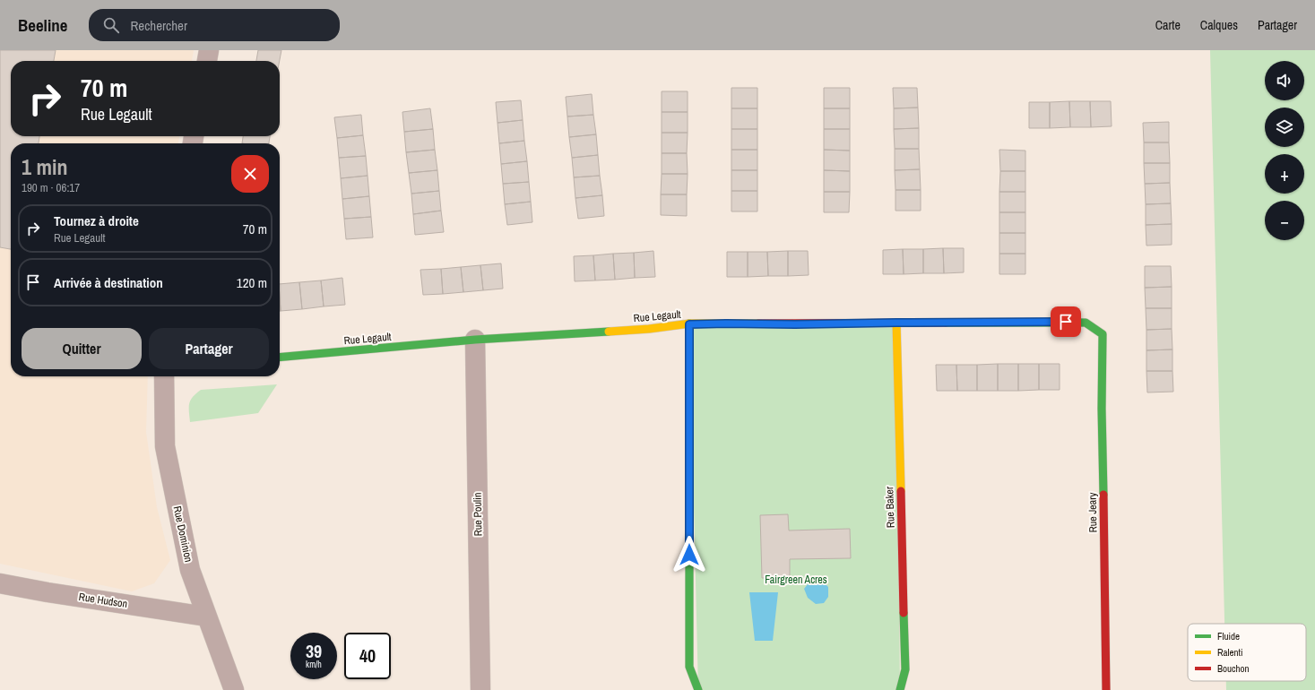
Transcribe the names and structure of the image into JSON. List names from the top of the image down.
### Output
{
  "streets": {
    "street": [
      "Rue Legault",
      "Rue Baker",
      "Rue Jeary",
      "Rue Poulin",
      "Rue Dominion",
      "Rue Hudson"
    ]
  },
  "crossings": [
    ["Rue Legault", "Rue Baker"],
    ["Rue Legault", "Rue Jeary"],
    ["Rue Legault", "Rue Poulin"],
    ["Rue Dominion", "Rue Hudson"]
  ],
  "parks": ["Fairgreen Acres"],
  "legend": ["Fluide", "Ralenti", "Bouchon"],
  "page": {
    "header": "Beeline",
    "search": "Rechercher",
    "nav": ["Carte", "Calques", "Partager"],
    "map_buttons": ["+", "−"],
    "turn": ["70 m", "Rue Legault"],
    "heading": ["1 min", "190 m · 06:17"],
    "list": [
      {
        "name": "Tournez à droite",
        "note": "Rue Legault",
        "value": "70 m"
      },
      {
        "name": "Arrivée à destination",
        "value": "120 m"
      }
    ],
    "buttons": ["Quitter", "Partager"],
    "speed": "39 km/h",
    "limit": "40"
  }
}
